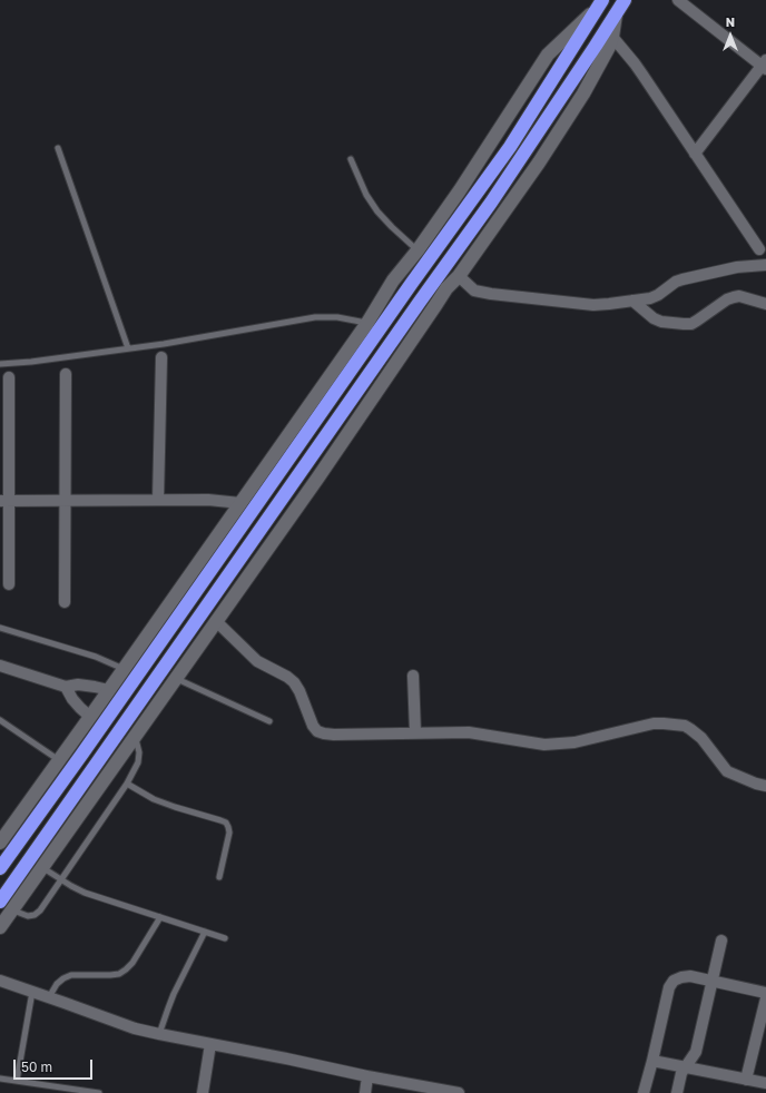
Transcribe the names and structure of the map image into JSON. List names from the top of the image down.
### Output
{
  "scale_bar": "50 m",
  "north": "top"
}
